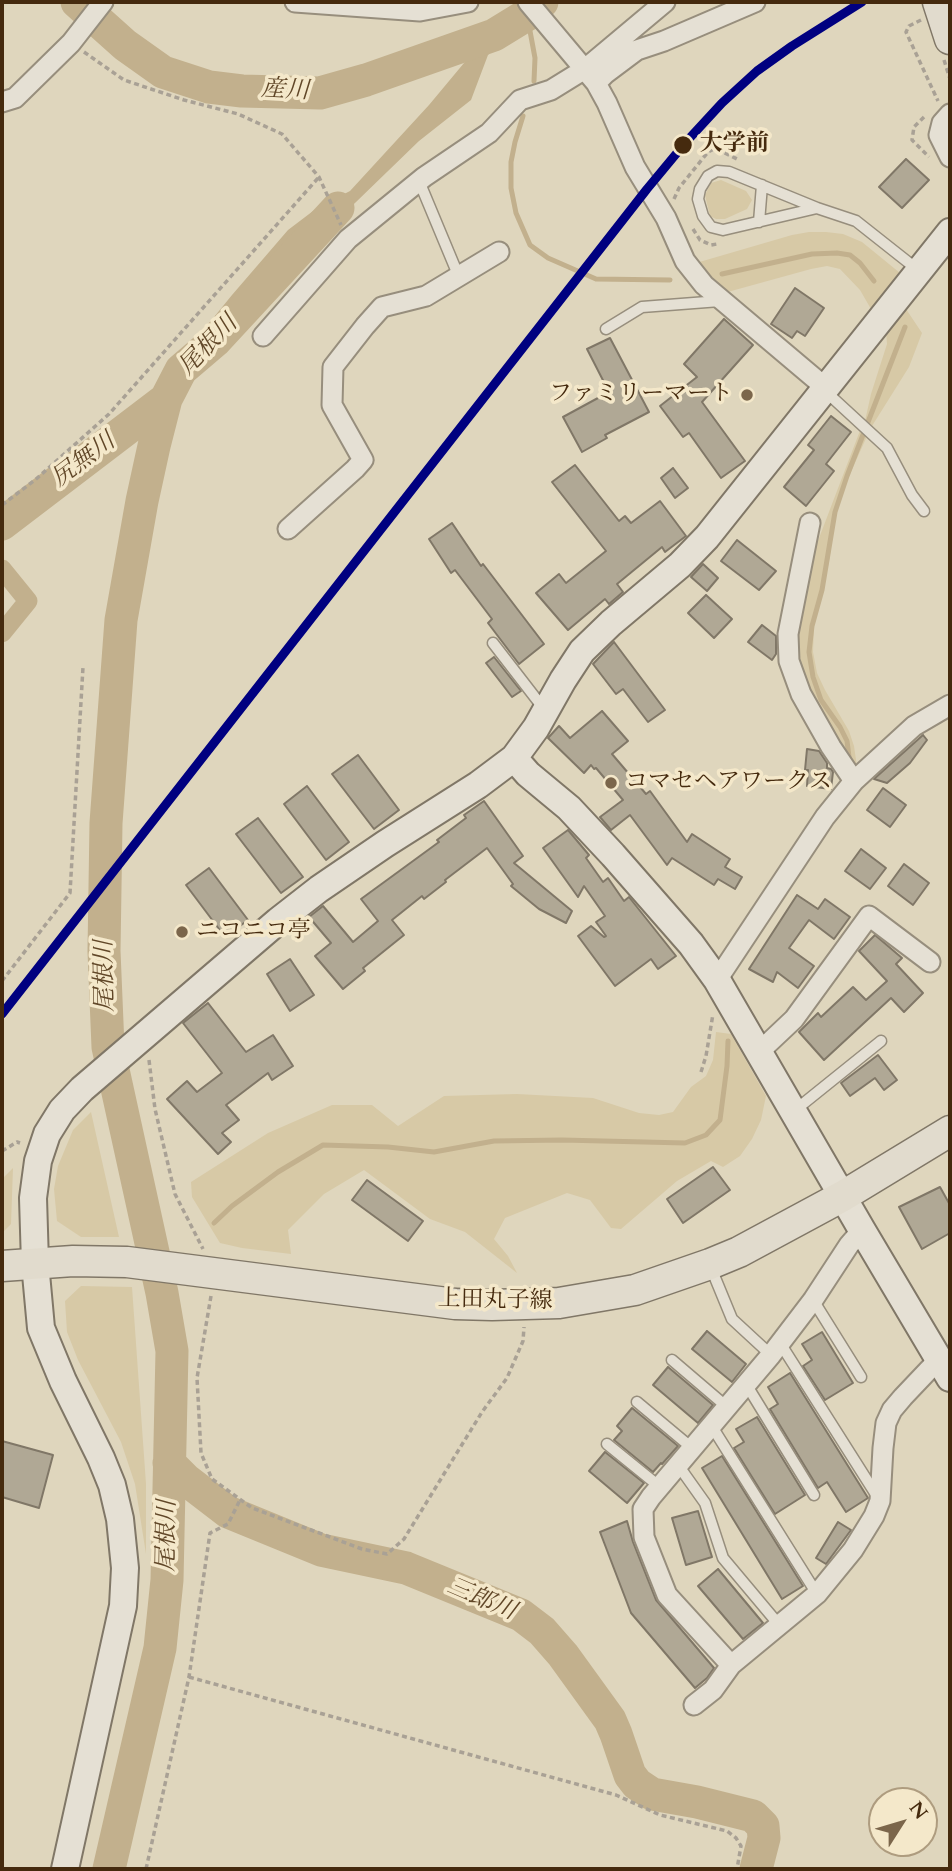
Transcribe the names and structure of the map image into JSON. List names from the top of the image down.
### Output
{
  "streets": {
    "main road": ["上田丸子線"]
  },
  "water": [
    "産川",
    "尾根川",
    "尻無川",
    "三郎川"
  ],
  "places": [
    "大学前",
    "ファミリーマート",
    "コマセヘアワークス",
    "ニコニコ亭"
  ],
  "north": "top right"
}
